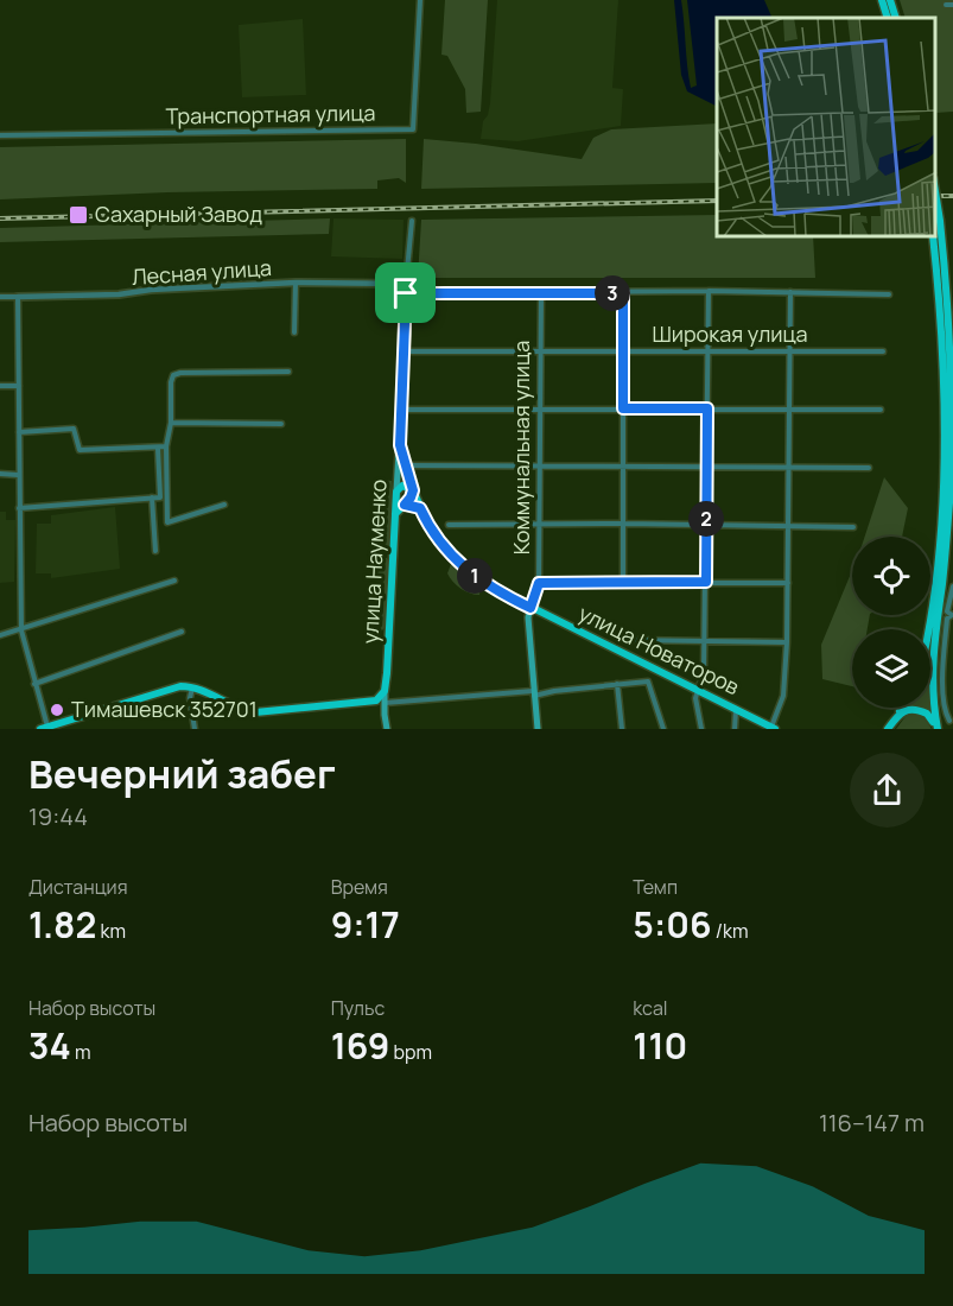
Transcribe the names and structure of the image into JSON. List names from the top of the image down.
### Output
{
  "streets": {
    "main road": ["Коммунальная улица", "улица Науменко", "улица Новаторов"],
    "street": ["Транспортная улица", "Лесная улица", "Широкая улица"]
  },
  "crossings": [
    ["Лесная улица", "улица Науменко"],
    ["Широкая улица", "Коммунальная улица"],
    ["Широкая улица", "улица Науменко"],
    ["Коммунальная улица", "улица Новаторов"],
    ["улица Науменко", "улица Новаторов"]
  ],
  "places": {
    "transit": ["Сахарный Завод"],
    "other": ["Тимашевск 352701"]
  },
  "page": {
    "pins": ["3", "2", "1"],
    "heading": ["Вечерний забег", "19:44"],
    "stats": [
      ["Дистанция", "1.82 km"],
      ["Время", "9:17"],
      ["Темп", "5:06 /km"],
      ["Набор высоты", "34 m"],
      ["Пульс", "169 bpm"],
      ["kcal", "110"]
    ],
    "chart": ["Набор высоты", "116–147 m"]
  }
}
